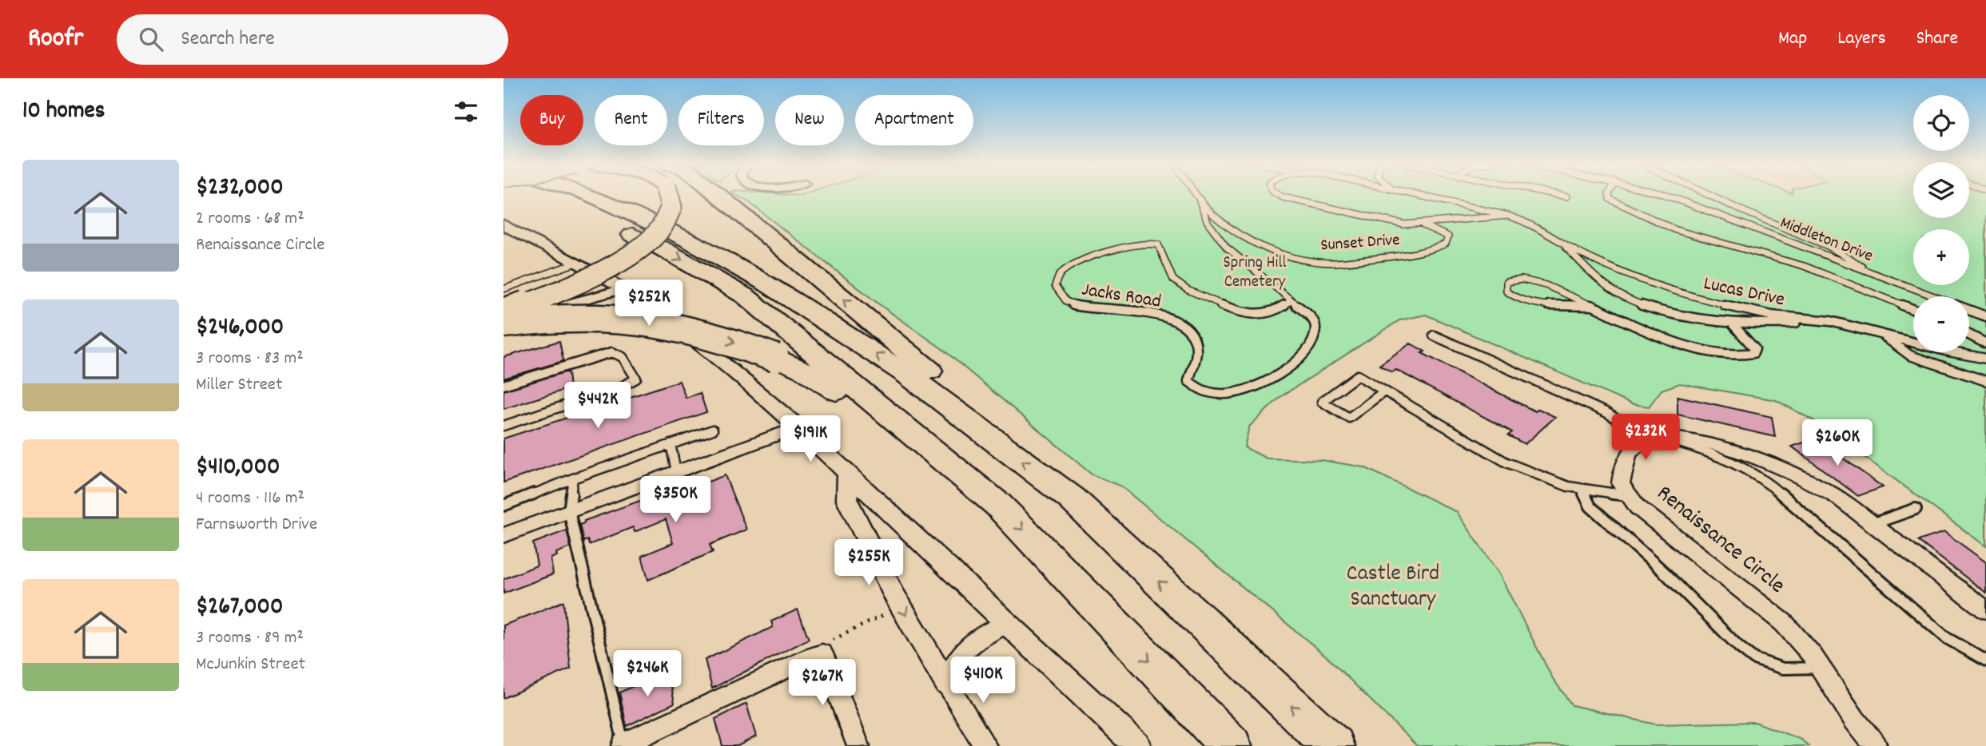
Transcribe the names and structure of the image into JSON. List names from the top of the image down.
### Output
{
  "streets": {
    "street": ["Renaissance Circle"],
    "lane": [
      "Middleton Drive",
      "Sunset Drive",
      "Lucas Drive",
      "Jacks Road"
    ]
  },
  "crossings": [
    ["Sunset Drive", "Jacks Road"]
  ],
  "parks": ["Spring Hill Cemetery", "Castle Bird Sanctuary"],
  "page": {
    "header": "Roofr",
    "search": "Search here",
    "nav": ["Map", "Layers", "Share"],
    "heading": "10 homes",
    "map_buttons": ["+", "−"],
    "chip": [
      "Buy",
      "Rent",
      "Filters",
      "New",
      "Apartment"
    ],
    "list": [
      {
        "name": "$232,000",
        "note": "2 rooms · 68 m² · Renaissance Circle"
      },
      {
        "name": "$246,000",
        "note": "3 rooms · 83 m² · Miller Street"
      },
      {
        "name": "$410,000",
        "note": "4 rooms · 116 m² · Farnsworth Drive"
      },
      {
        "name": "$267,000",
        "note": "3 rooms · 89 m² · McJunkin Street"
      }
    ],
    "price": [
      "$252K",
      "$442K",
      "$232K",
      "$191K",
      "$260K",
      "$350K",
      "$255K",
      "$246K",
      "$410K",
      "$267K"
    ]
  }
}
